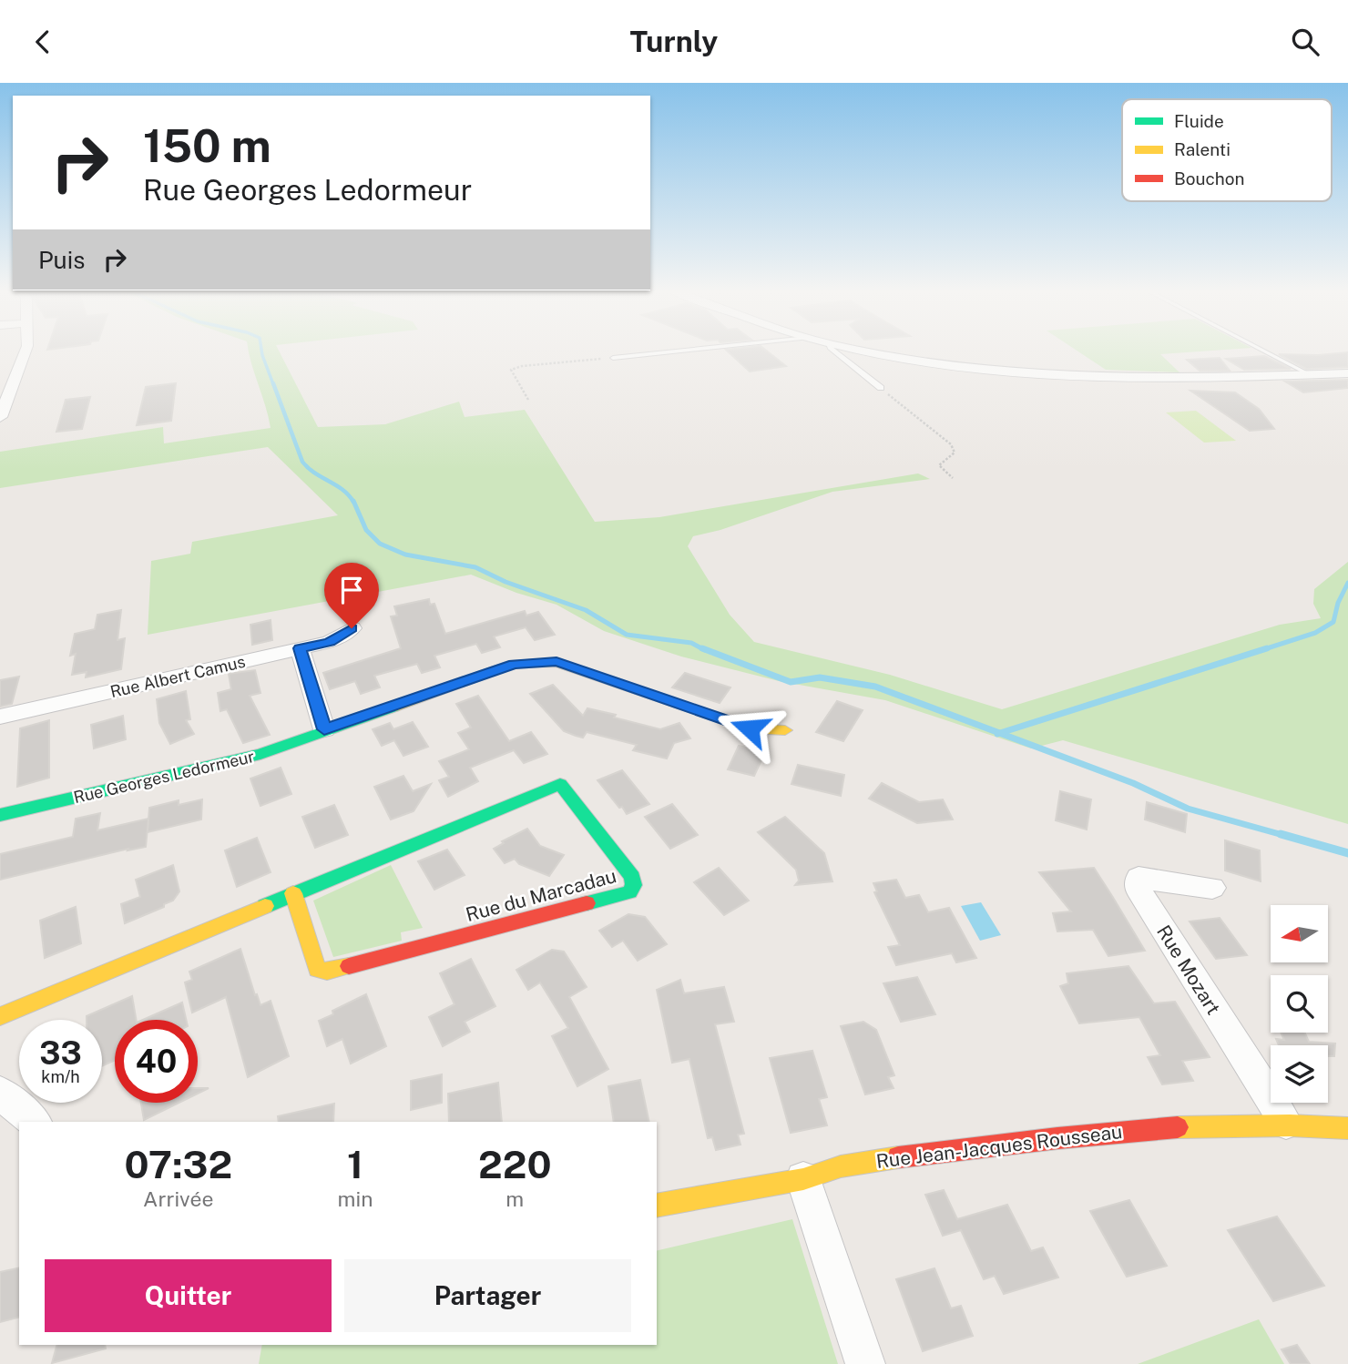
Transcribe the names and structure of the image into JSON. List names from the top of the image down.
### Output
{
  "streets": {
    "street": [
      "Rue Albert Camus",
      "Rue Georges Ledormeur",
      "Rue du Marcadau",
      "Rue Mozart",
      "Rue Jean-Jacques Rousseau"
    ]
  },
  "crossings": [
    ["Rue Mozart", "Rue Jean-Jacques Rousseau"]
  ],
  "legend": ["Fluide", "Ralenti", "Bouchon"],
  "north": "left",
  "page": {
    "header": "Turnly",
    "turn": ["150 m", "Rue Georges Ledormeur"],
    "then": "Puis",
    "speed": "33 km/h",
    "limit": "40",
    "eta": [
      "07:32",
      "Arrivée",
      "1",
      "min",
      "220",
      "m"
    ],
    "buttons": ["Quitter", "Partager"]
  }
}
